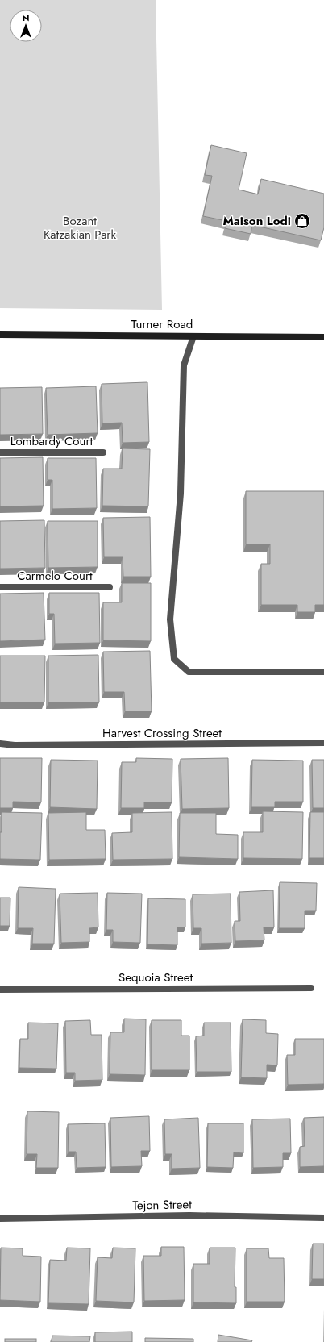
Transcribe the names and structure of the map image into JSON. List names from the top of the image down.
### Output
{
  "streets": {
    "main road": ["Turner Road"],
    "street": [
      "Lombardy Court",
      "Carmelo Court",
      "Harvest Crossing Street",
      "Sequoia Street",
      "Tejon Street"
    ]
  },
  "parks": ["Bozant Katzakian Park"],
  "places": {
    "shop": ["Maison Lodi"]
  },
  "north": "top"
}
